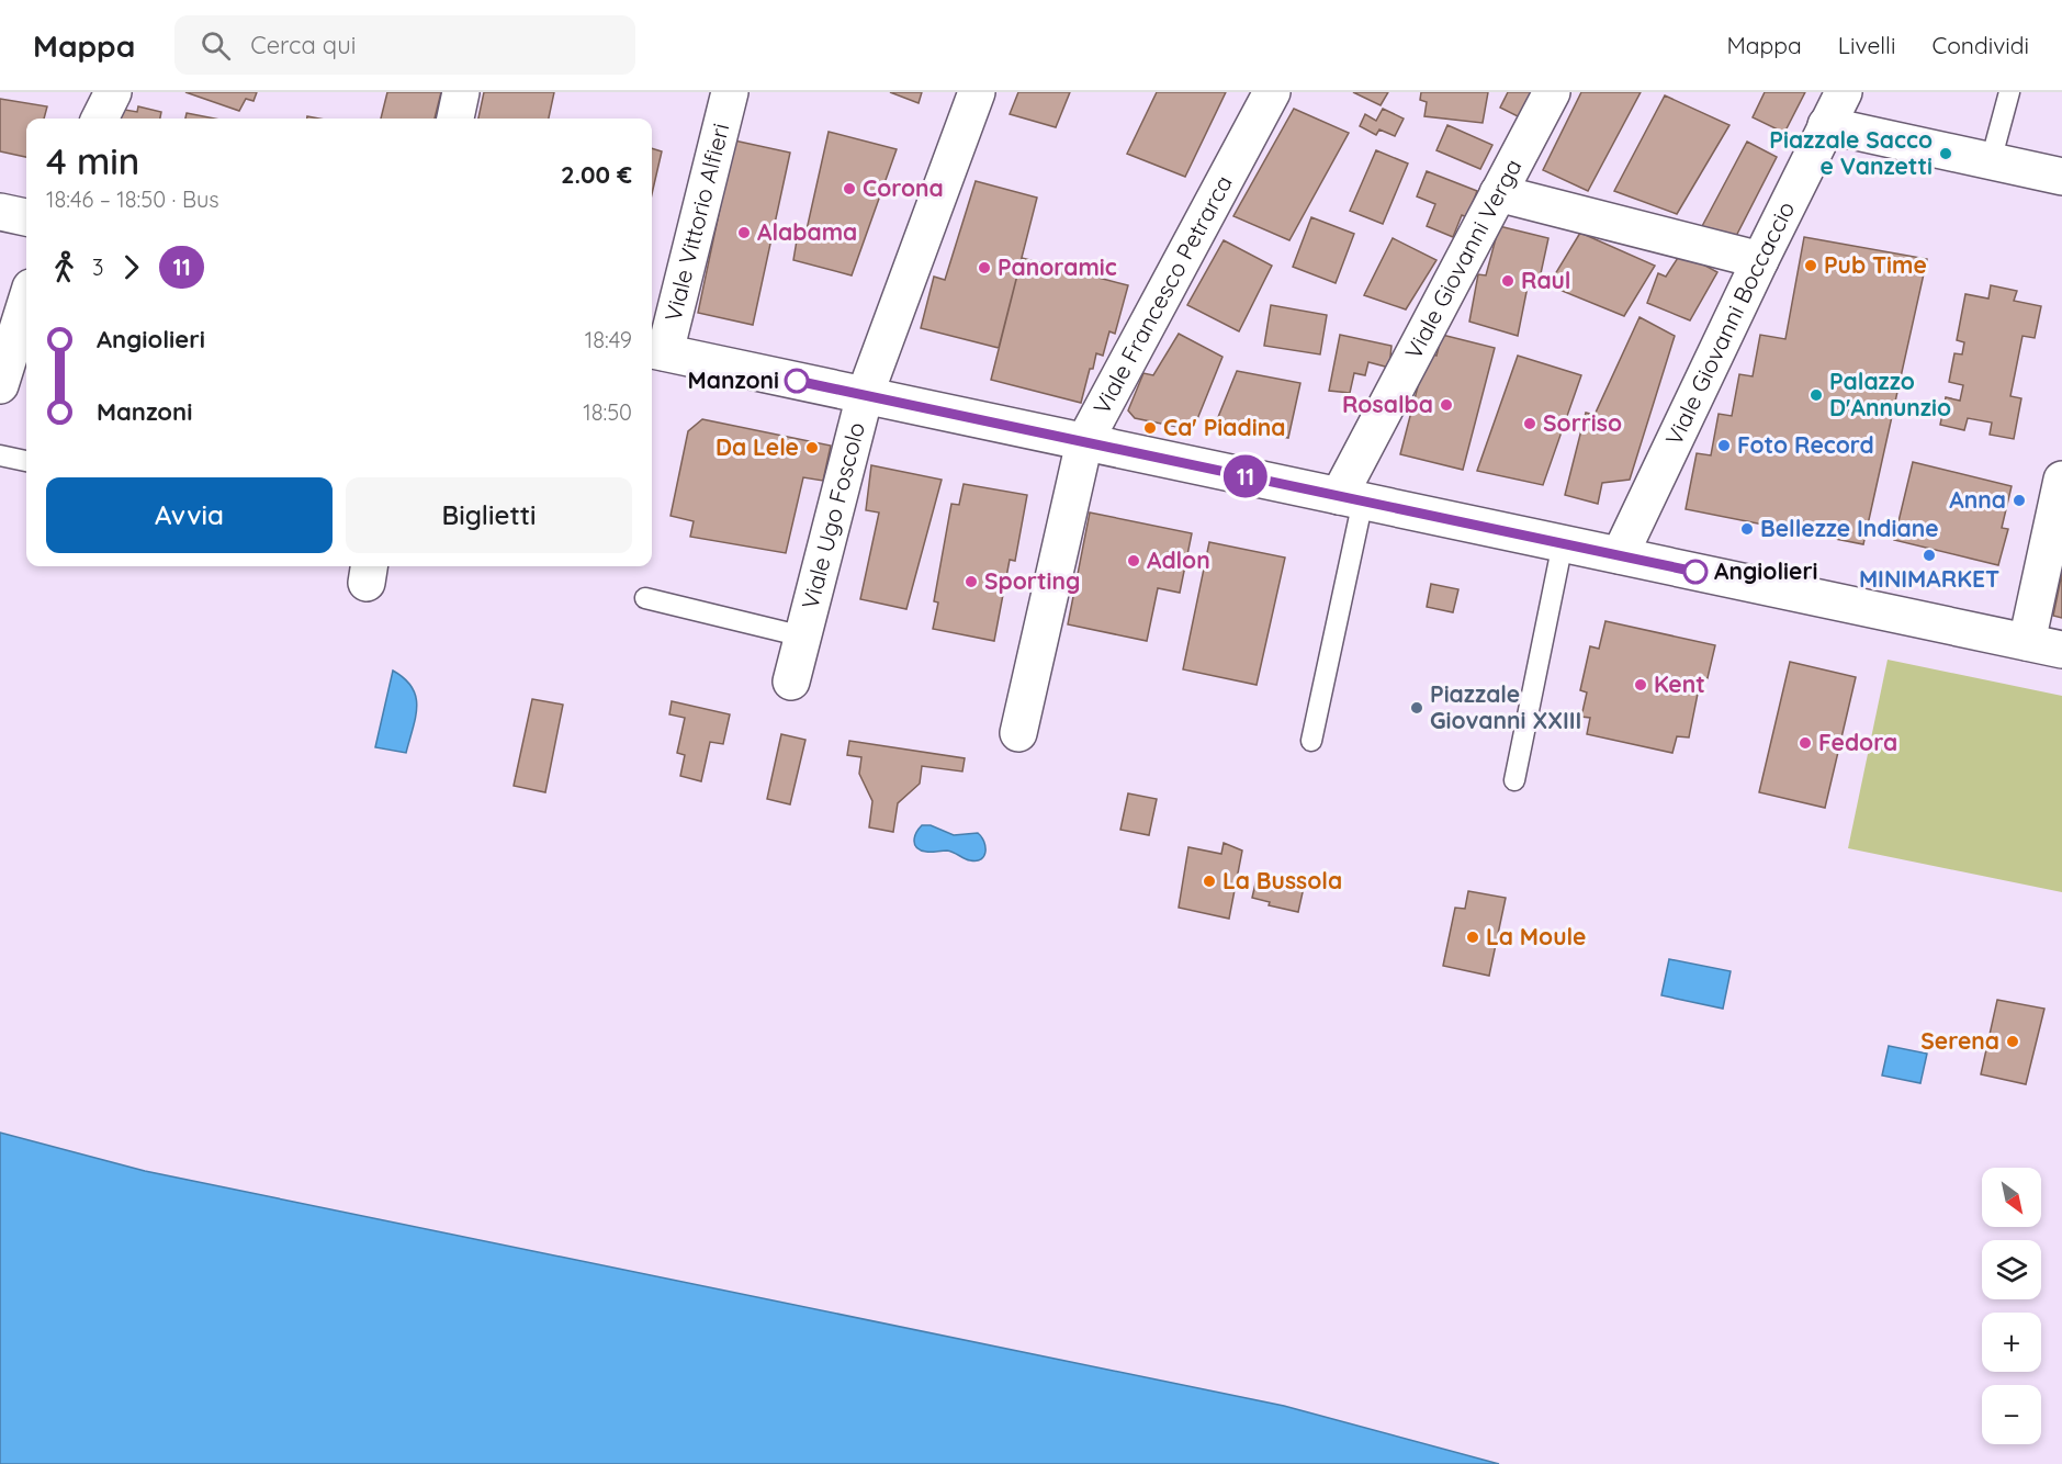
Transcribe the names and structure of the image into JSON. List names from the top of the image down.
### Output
{
  "streets": {
    "street": [
      "Viale Vittorio Alfieri",
      "Viale Giovanni Verga",
      "Viale Francesco Petrarca",
      "Viale Giovanni Boccaccio",
      "Viale Ugo Foscolo"
    ]
  },
  "places": [
    "Piazzale Sacco e Vanzetti",
    "Corona",
    "Alabama",
    "Pub Time",
    "Panoramic",
    "Raul",
    "Manzoni",
    "Palazzo D'Annunzio",
    "Rosalba",
    "Sorriso",
    "Ca' Piadina",
    "Foto Record",
    "Da Lele",
    "Anna",
    "Bellezze Indiane",
    "MINIMARKET",
    "Adlon",
    "Angiolieri",
    "Sporting",
    "Kent",
    "Piazzale Giovanni XXIII",
    "Fedora",
    "La Bussola",
    "La Moule",
    "Serena"
  ],
  "lines": ["bus line 11"],
  "north": "bottom right",
  "page": {
    "header": "Mappa",
    "search": "Cerca qui",
    "nav": ["Mappa", "Livelli", "Condividi"],
    "on_map": "11",
    "heading": ["4 min", "18:46 – 18:50 · Bus", "2.00 €"],
    "legs": ["3", "11"],
    "list": [
      {
        "name": "Angiolieri",
        "value": "18:49"
      },
      {
        "name": "Manzoni",
        "value": "18:50"
      }
    ],
    "buttons": ["Avvia", "Biglietti"],
    "map_buttons": ["+", "−"]
  }
}
